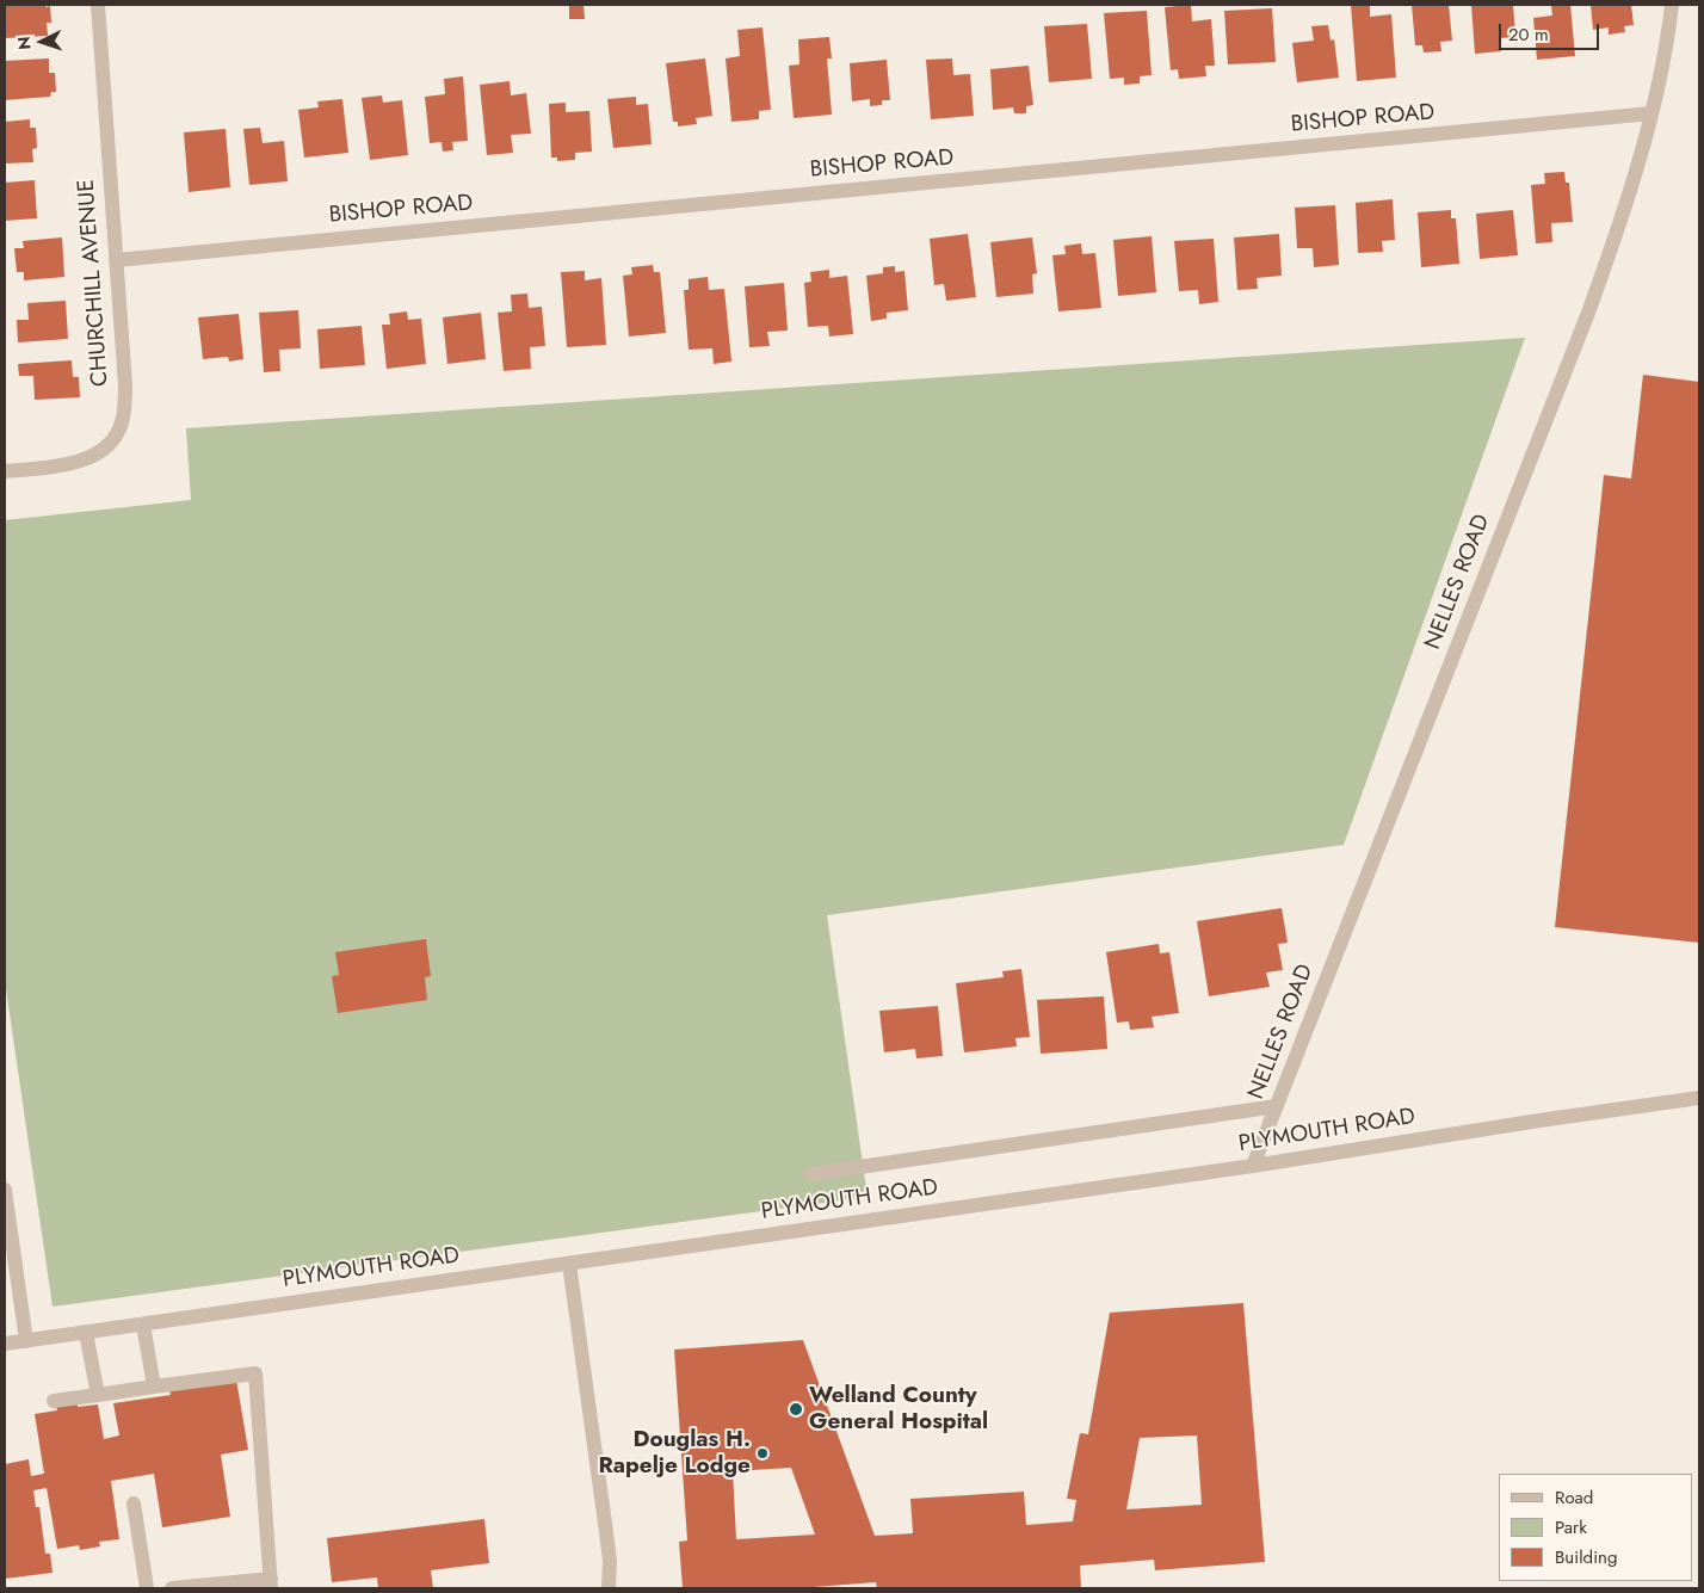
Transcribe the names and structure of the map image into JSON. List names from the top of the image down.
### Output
{
  "streets": {
    "street": [
      "BISHOP ROAD",
      "CHURCHILL AVENUE",
      "NELLES ROAD",
      "PLYMOUTH ROAD"
    ]
  },
  "crossings": [
    ["BISHOP ROAD", "CHURCHILL AVENUE"],
    ["BISHOP ROAD", "NELLES ROAD"],
    ["NELLES ROAD", "PLYMOUTH ROAD"]
  ],
  "places": ["Welland County General Hospital", "Douglas H. Rapelje Lodge"],
  "legend": ["Road", "Park", "Building"],
  "scale_bar": "20 m",
  "north": "left"
}
